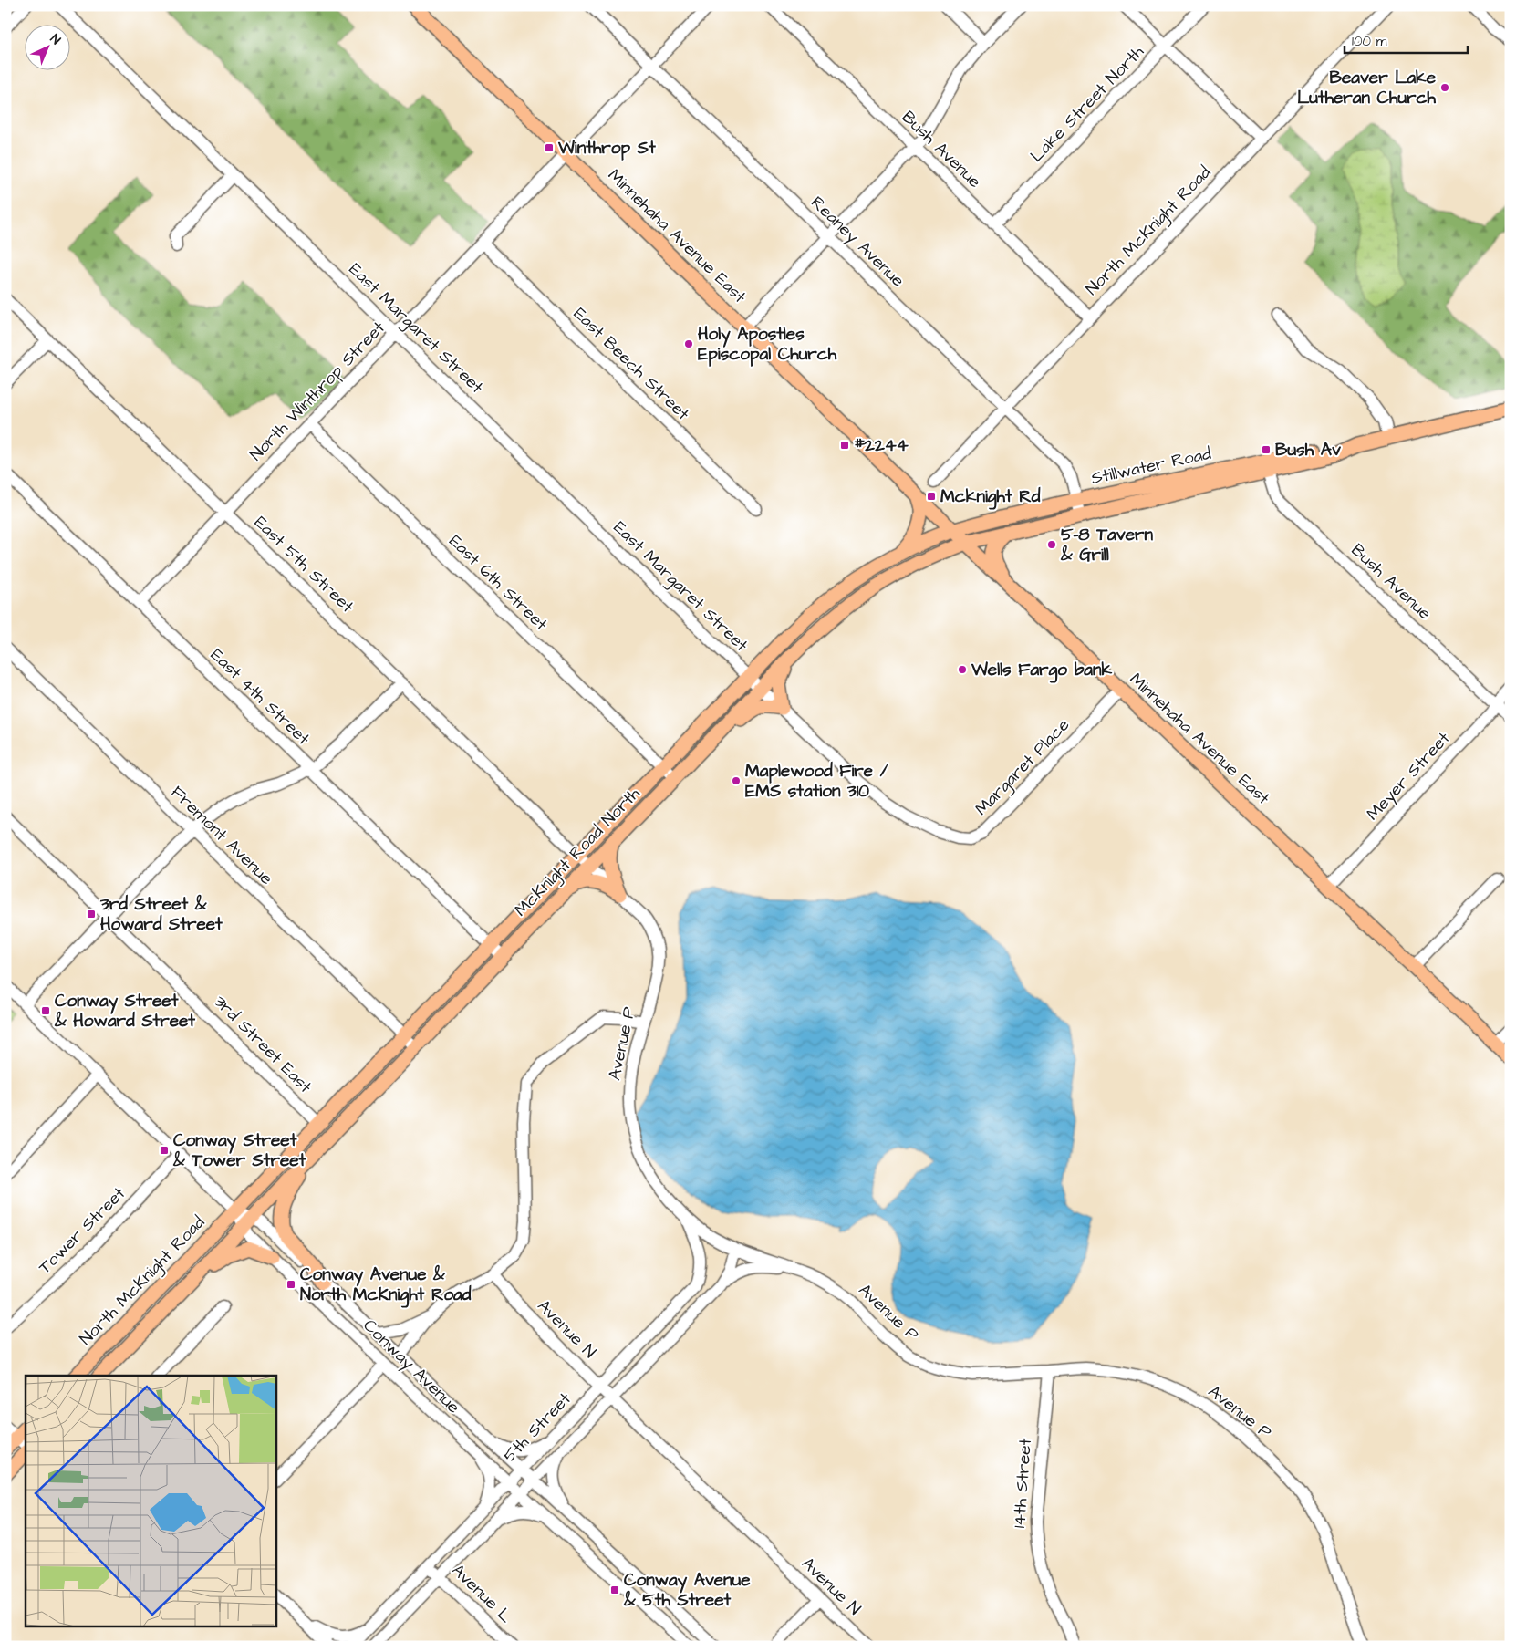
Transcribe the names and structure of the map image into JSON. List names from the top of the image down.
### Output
{
  "streets": {
    "main road": [
      "North McKnight Road",
      "Minnehaha Avenue East",
      "Stillwater Road",
      "McKnight Road North"
    ],
    "street": [
      "Lake Street North",
      "Bush Avenue",
      "Reaney Avenue",
      "East Margaret Street",
      "East Beech Street",
      "North Winthrop Street",
      "East 5th Street",
      "East 6th Street",
      "East 4th Street",
      "Margaret Place",
      "Meyer Street",
      "Fremont Avenue",
      "Avenue P",
      "3rd Street East",
      "Tower Street",
      "Avenue N",
      "Conway Avenue",
      "5th Street",
      "14th Street",
      "Avenue L"
    ]
  },
  "crossings": [
    ["Lake Street North", "Bush Avenue"],
    ["Bush Avenue", "North McKnight Road"],
    ["Bush Avenue", "Stillwater Road"],
    ["Bush Avenue", "Meyer Street"],
    ["North McKnight Road", "Reaney Avenue"],
    ["North McKnight Road", "McKnight Road North"],
    ["North McKnight Road", "Conway Avenue"],
    ["Minnehaha Avenue East", "North Winthrop Street"],
    ["Minnehaha Avenue East", "Stillwater Road"],
    ["Minnehaha Avenue East", "Margaret Place"],
    ["Minnehaha Avenue East", "Meyer Street"],
    ["Minnehaha Avenue East", "McKnight Road North"],
    ["Reaney Avenue", "North Winthrop Street"],
    ["Reaney Avenue", "Stillwater Road"],
    ["East Margaret Street", "North Winthrop Street"],
    ["East Margaret Street", "Margaret Place"],
    ["East Margaret Street", "McKnight Road North"],
    ["East Beech Street", "North Winthrop Street"],
    ["North Winthrop Street", "East 5th Street"],
    ["North Winthrop Street", "East 6th Street"],
    ["North Winthrop Street", "East 4th Street"],
    ["Stillwater Road", "McKnight Road North"],
    ["East 5th Street", "McKnight Road North"],
    ["East 5th Street", "Avenue P"],
    ["East 6th Street", "McKnight Road North"],
    ["East 4th Street", "McKnight Road North"],
    ["Margaret Place", "McKnight Road North"],
    ["Fremont Avenue", "McKnight Road North"],
    ["McKnight Road North", "Avenue P"],
    ["McKnight Road North", "3rd Street East"],
    ["McKnight Road North", "Conway Avenue"],
    ["Avenue P", "5th Street"],
    ["Avenue P", "14th Street"],
    ["Tower Street", "Conway Avenue"],
    ["Avenue N", "5th Street"],
    ["Conway Avenue", "5th Street"],
    ["5th Street", "Avenue L"]
  ],
  "places": {
    "other": [
      "Beaver Lake Lutheran Church",
      "Holy Apostles Episcopal Church",
      "5-8 Tavern & Grill",
      "Wells Fargo bank",
      "Maplewood Fire / EMS station 310"
    ],
    "transit": [
      "Winthrop St",
      "#2244",
      "Bush Av",
      "Mcknight Rd",
      "3rd Street & Howard Street",
      "Conway Street & Howard Street",
      "Conway Street & Tower Street",
      "Conway Avenue & North McKnight Road",
      "Conway Avenue & 5th Street"
    ]
  },
  "scale_bar": "100 m",
  "north": "top right"
}
